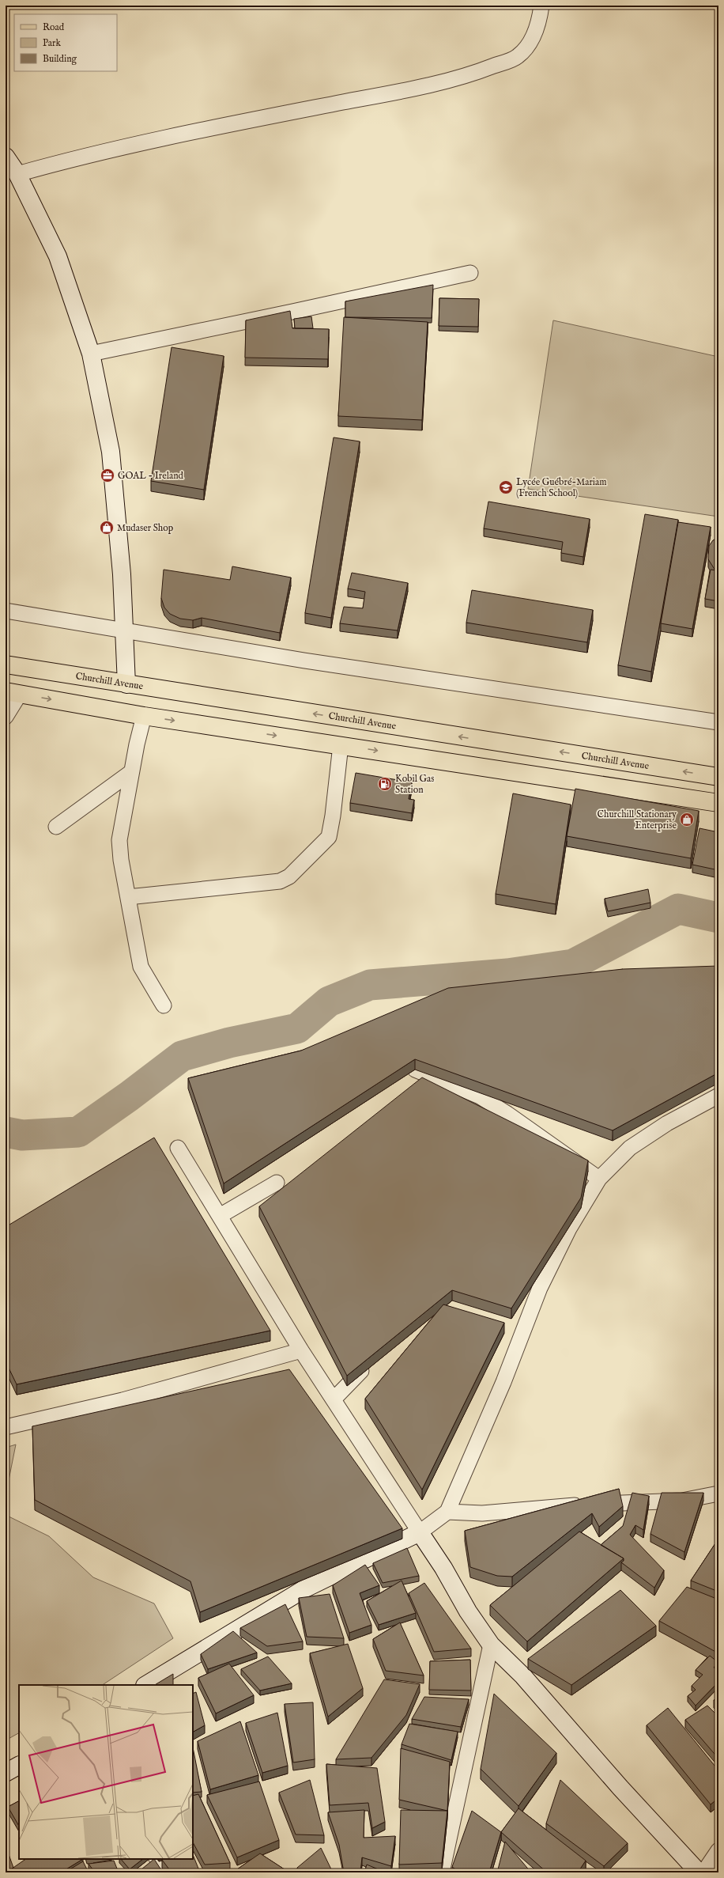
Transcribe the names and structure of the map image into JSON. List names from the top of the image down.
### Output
{
  "streets": {
    "main road": ["Churchill Avenue"]
  },
  "places": {
    "office": ["GOAL - Ireland"],
    "school or university": ["Lycée Guébré-Mariam (French School)"],
    "shop": ["Mudaser Shop", "Churchill Stationary Enterprise"],
    "fuel station": ["Kobil Gas Station"]
  },
  "legend": ["Road", "Park", "Building"]
}
